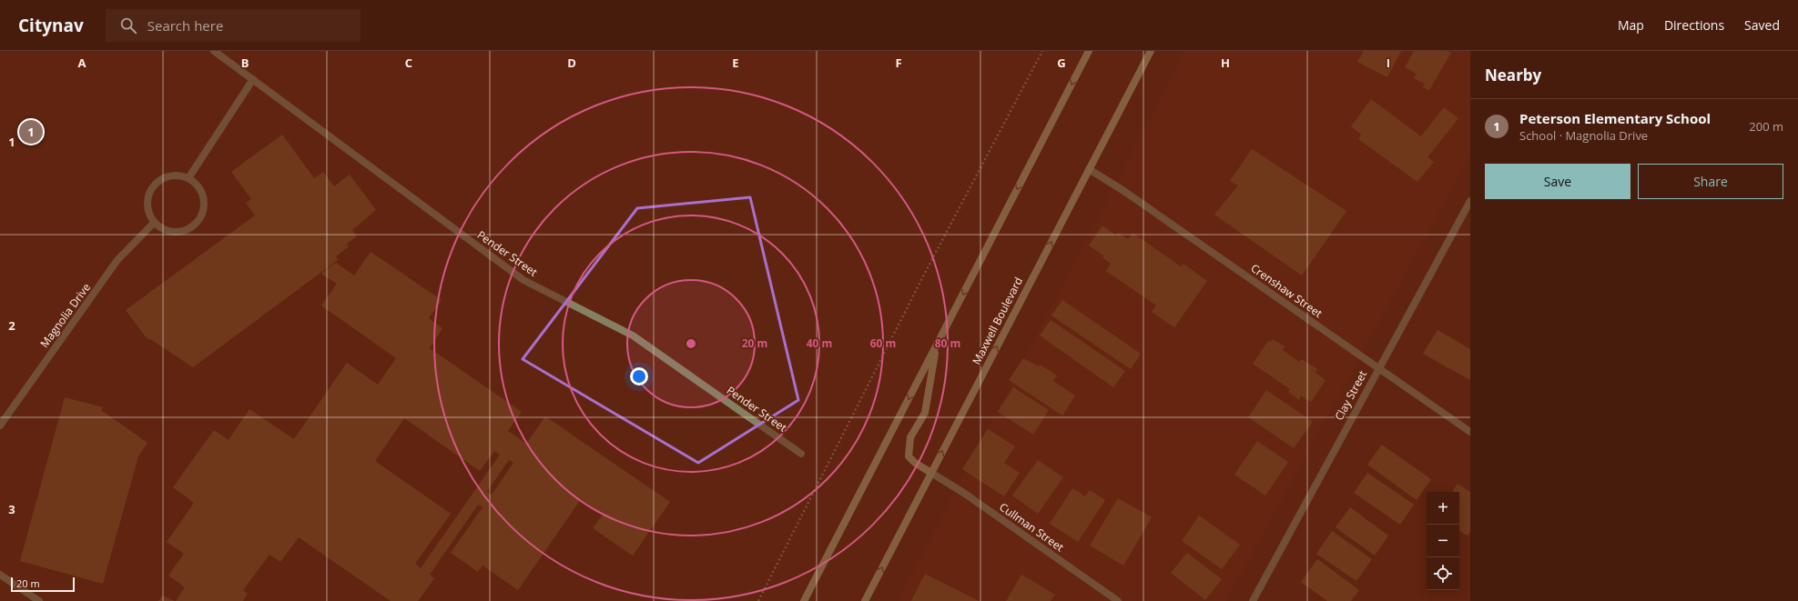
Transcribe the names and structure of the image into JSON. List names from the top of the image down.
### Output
{
  "streets": {
    "main road": ["Maxwell Boulevard"],
    "street": [
      "Pender Street",
      "Crenshaw Street",
      "Magnolia Drive",
      "Clay Street",
      "Cullman Street"
    ]
  },
  "crossings": [
    ["Crenshaw Street", "Maxwell Boulevard"],
    ["Crenshaw Street", "Clay Street"],
    ["Maxwell Boulevard", "Cullman Street"]
  ],
  "scale_bar": "20 m",
  "page": {
    "header": "Citynav",
    "search": "Search here",
    "nav": ["Map", "Directions", "Saved"],
    "heading": "Nearby",
    "list": [
      {
        "mark": "1",
        "name": "Peterson Elementary School",
        "note": "School · Magnolia Drive",
        "value": "200 m"
      }
    ],
    "pins": "1",
    "buttons": ["Save", "Share"],
    "map_buttons": ["+", "−"],
    "scale": "20 m"
  },
  "grid": {
    "columns": [
      "A",
      "B",
      "C",
      "D",
      "E",
      "F",
      "G",
      "H",
      "I"
    ],
    "rows": ["1", "2", "3"]
  },
  "rings": [
    "20 m",
    "40 m",
    "60 m",
    "80 m"
  ]
}
